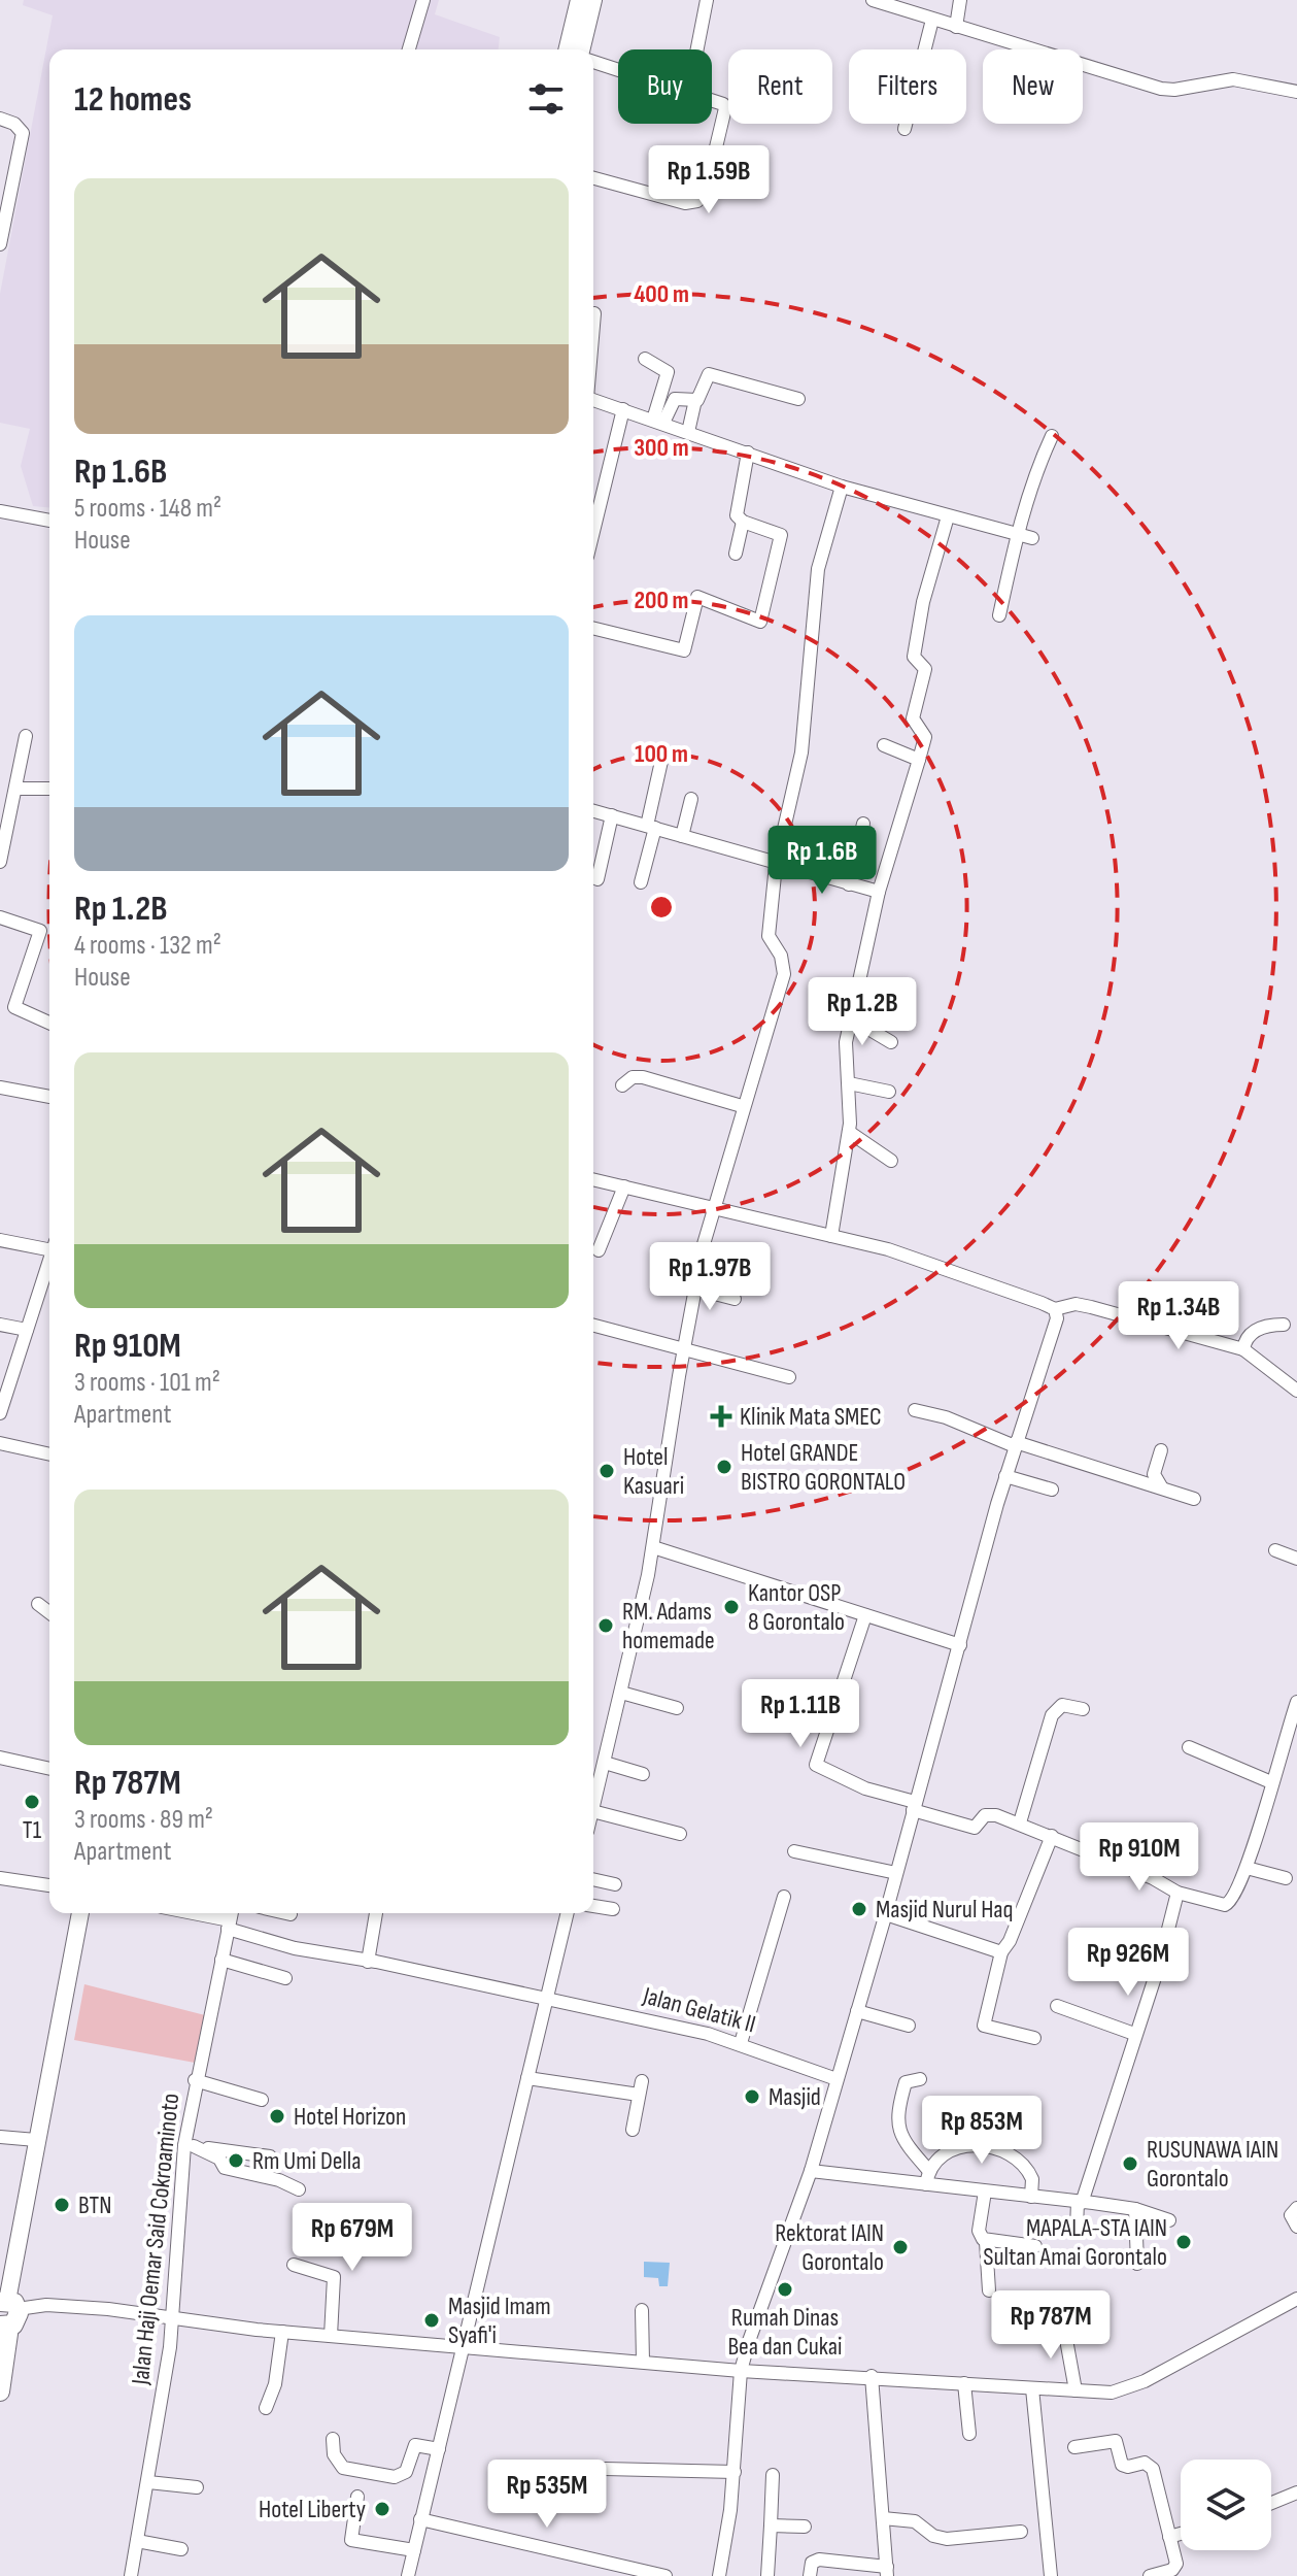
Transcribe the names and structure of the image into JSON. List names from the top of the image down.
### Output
{
  "streets": {
    "street": ["Jalan Gelatik II", "Jalan Haji Oemar Said Cokroaminoto"]
  },
  "crossings": [
    ["Jalan Gelatik II", "Jalan Haji Oemar Said Cokroaminoto"]
  ],
  "places": {
    "health": ["Klinik Mata SMEC"],
    "other": [
      "Hotel GRANDE BISTRO GORONTALO",
      "Hotel Kasuari",
      "Kantor OSP 8 Gorontalo",
      "RM. Adams homemade",
      "T1",
      "Masjid Nurul Haq",
      "Masjid",
      "Hotel Horizon",
      "Rm Umi Della",
      "RUSUNAWA IAIN Gorontalo",
      "BTN",
      "MAPALA-STA IAIN Sultan Amai Gorontalo",
      "Rektorat IAIN Gorontalo",
      "Rumah Dinas Bea dan Cukai",
      "Masjid Imam Syafi'i",
      "Hotel Liberty"
    ]
  },
  "page": {
    "chip": [
      "Buy",
      "Rent",
      "Filters",
      "New"
    ],
    "heading": "12 homes",
    "price": [
      "Rp 1.59B",
      "Rp 1.6B",
      "Rp 1.2B",
      "Rp 1.97B",
      "Rp 1.34B",
      "Rp 1.11B",
      "Rp 910M",
      "Rp 926M",
      "Rp 853M",
      "Rp 679M",
      "Rp 787M",
      "Rp 535M"
    ],
    "list": [
      {
        "name": "Rp 1.6B",
        "note": "5 rooms · 148 m² · House"
      },
      {
        "name": "Rp 1.2B",
        "note": "4 rooms · 132 m² · House"
      },
      {
        "name": "Rp 910M",
        "note": "3 rooms · 101 m² · Apartment"
      },
      {
        "name": "Rp 787M",
        "note": "3 rooms · 89 m² · Apartment"
      }
    ]
  },
  "rings": [
    "400 m",
    "300 m",
    "200 m",
    "100 m"
  ]
}
